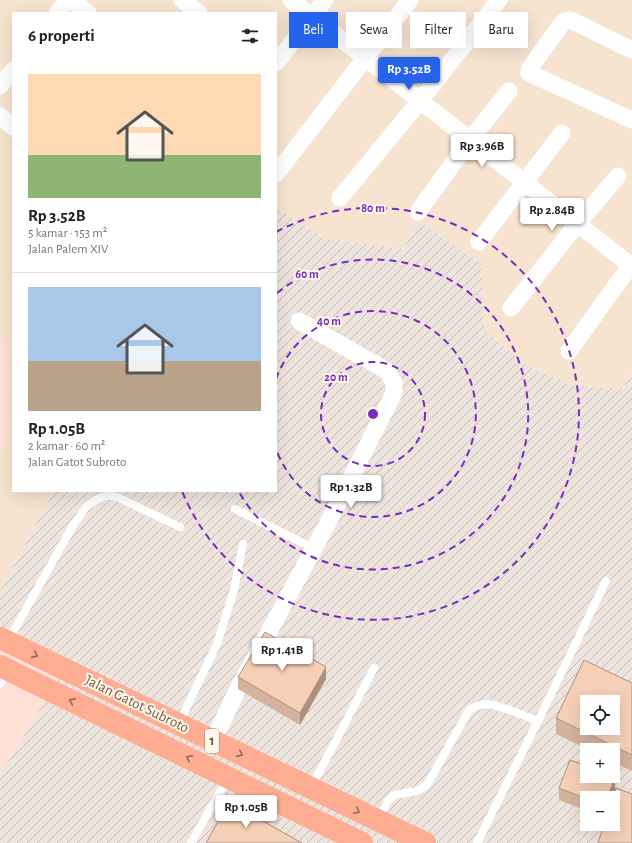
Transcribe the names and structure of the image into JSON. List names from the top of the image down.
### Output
{
  "streets": {
    "highway": ["Jalan Gatot Subroto", "1"]
  },
  "page": {
    "chip": [
      "Beli",
      "Sewa",
      "Filter",
      "Baru"
    ],
    "heading": "6 properti",
    "price": [
      "Rp 3.52B",
      "Rp 3.96B",
      "Rp 2.84B",
      "Rp 1.32B",
      "Rp 1.41B",
      "Rp 1.05B"
    ],
    "list": [
      {
        "name": "Rp 3.52B",
        "note": "5 kamar · 153 m² · Jalan Palem XIV"
      },
      {
        "name": "Rp 1.05B",
        "note": "2 kamar · 60 m² · Jalan Gatot Subroto"
      }
    ],
    "map_buttons": ["+", "−"]
  },
  "rings": [
    "80 m",
    "60 m",
    "40 m",
    "20 m"
  ]
}
